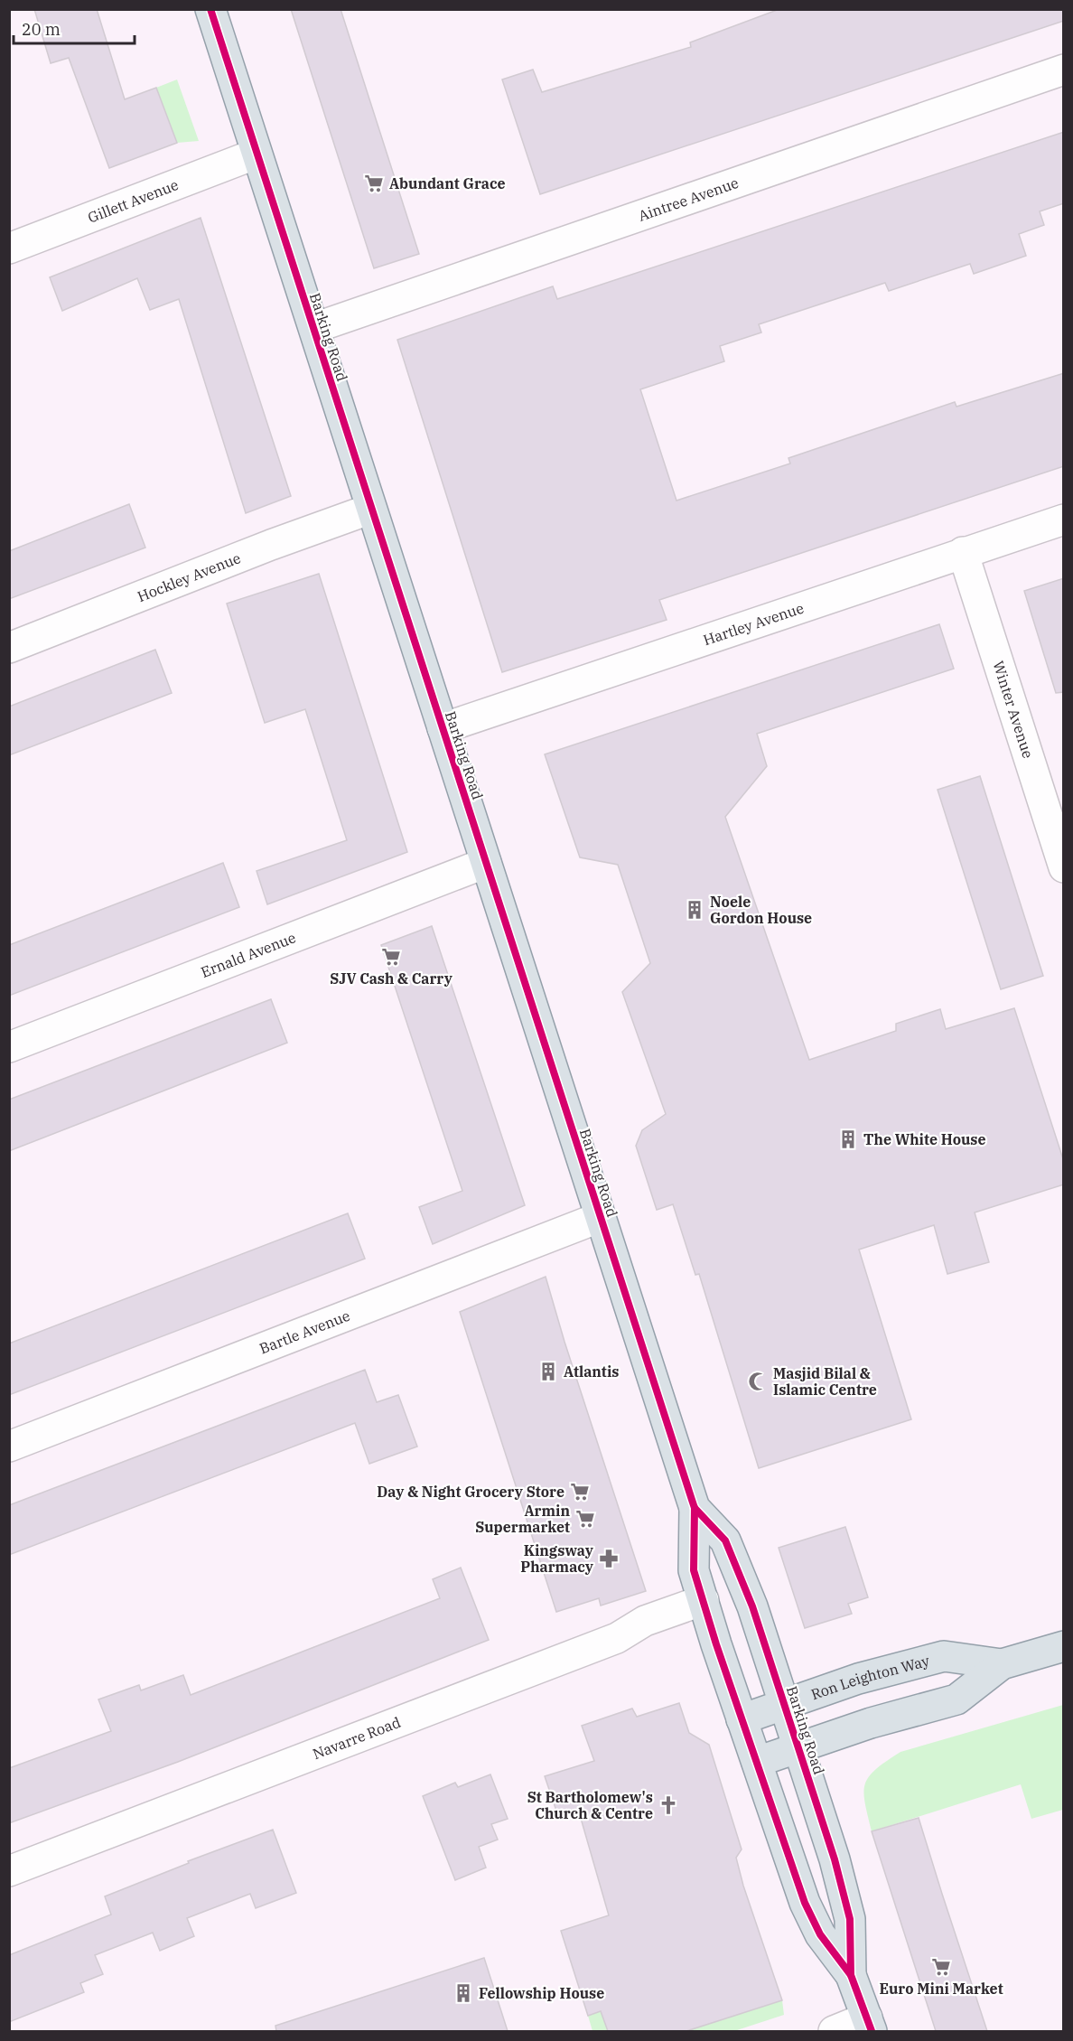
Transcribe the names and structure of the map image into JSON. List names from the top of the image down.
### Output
{
  "streets": {
    "main road": ["Barking Road", "Ron Leighton Way"],
    "street": [
      "Aintree Avenue",
      "Gillett Avenue",
      "Hockley Avenue",
      "Hartley Avenue",
      "Winter Avenue",
      "Ernald Avenue",
      "Bartle Avenue",
      "Navarre Road"
    ]
  },
  "crossings": [
    ["Aintree Avenue", "Barking Road"],
    ["Gillett Avenue", "Barking Road"],
    ["Barking Road", "Hockley Avenue"],
    ["Barking Road", "Hartley Avenue"],
    ["Barking Road", "Ernald Avenue"],
    ["Barking Road", "Bartle Avenue"],
    ["Barking Road", "Ron Leighton Way"],
    ["Barking Road", "Navarre Road"],
    ["Hartley Avenue", "Winter Avenue"]
  ],
  "places": {
    "supermarket": [
      "Abundant Grace",
      "SJV Cash & Carry",
      "Day & Night Grocery Store",
      "Armin Supermarket",
      "Euro Mini Market"
    ],
    "building": [
      "Noele Gordon House",
      "The White House",
      "Atlantis",
      "Fellowship House"
    ],
    "mosque": ["Masjid Bilal & Islamic Centre"],
    "pharmacy": ["Kingsway Pharmacy"],
    "church": ["St Bartholomew's Church & Centre"]
  },
  "scale_bar": "20 m"
}
